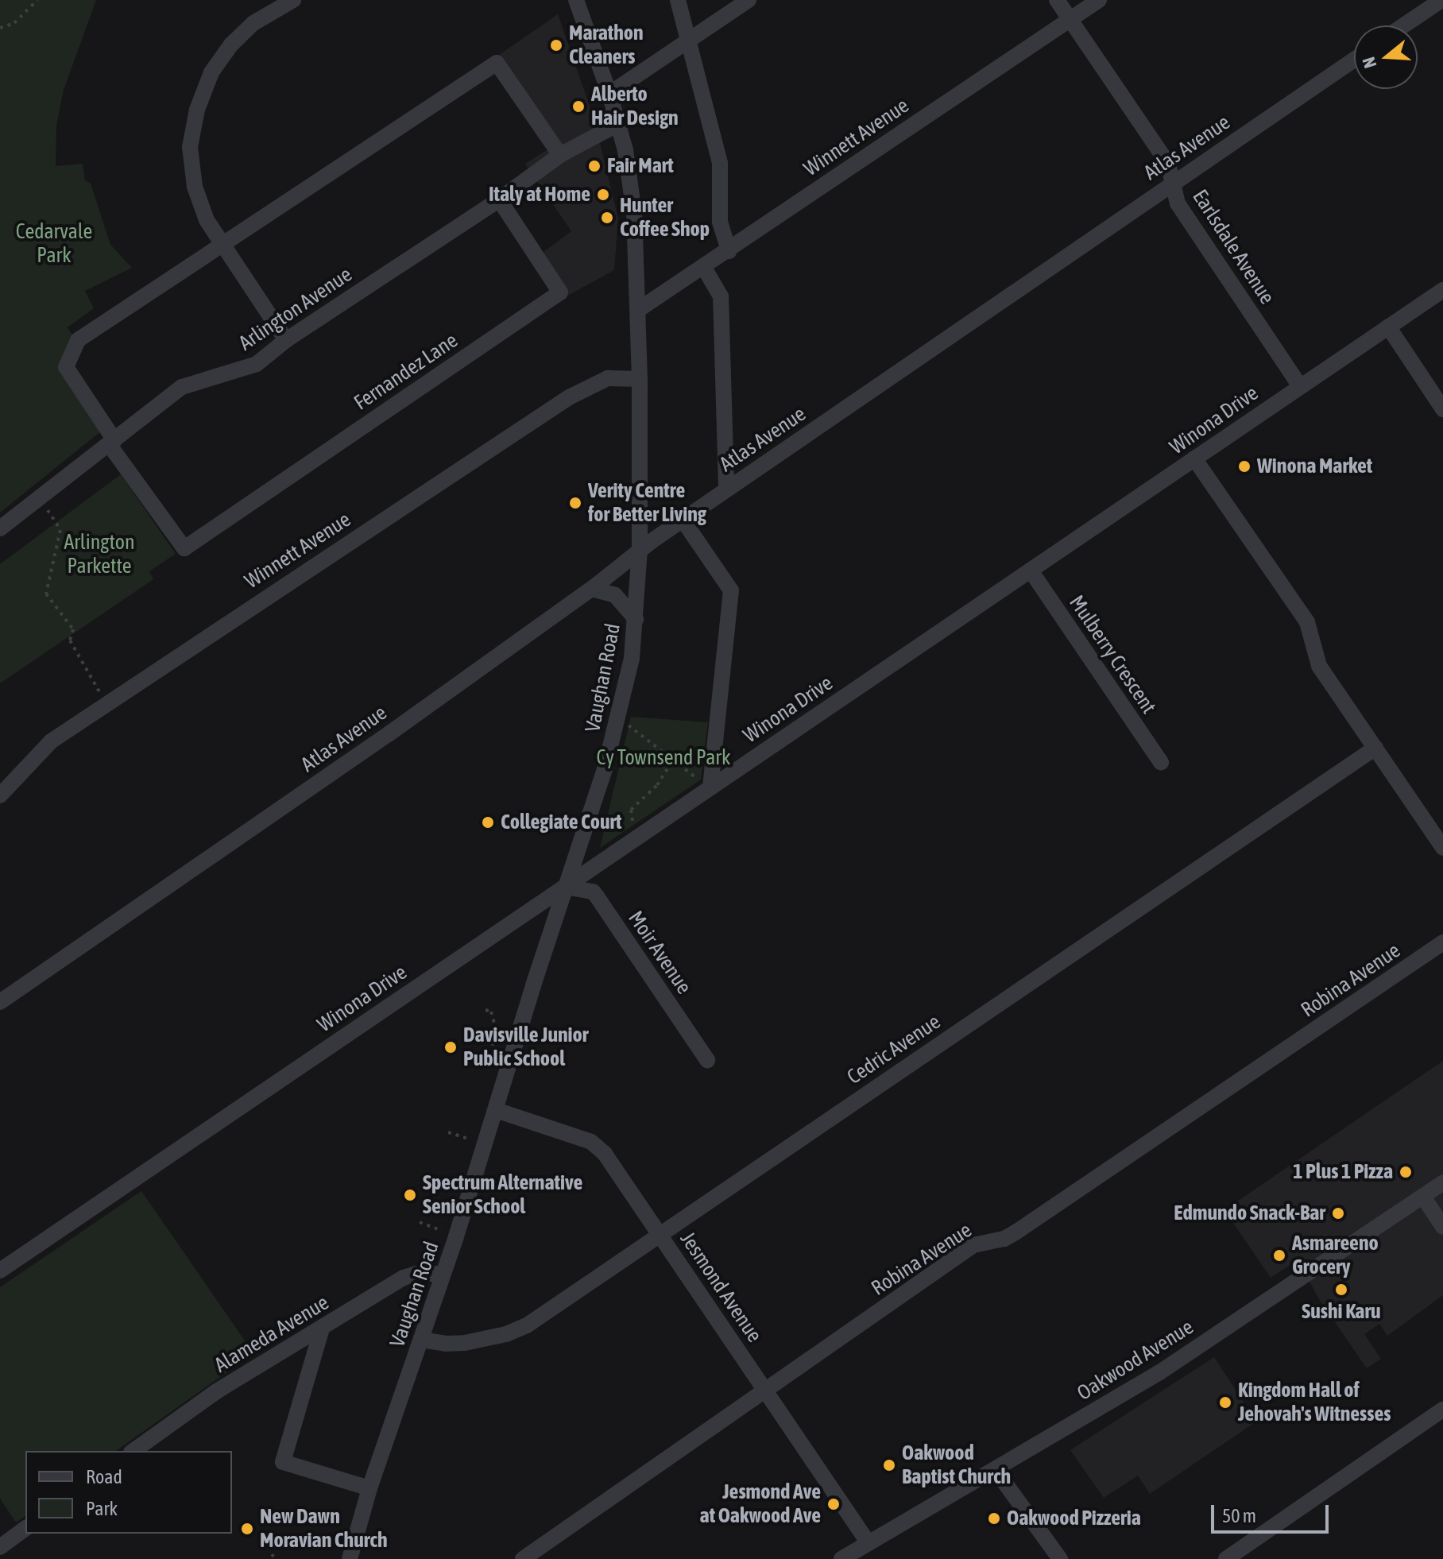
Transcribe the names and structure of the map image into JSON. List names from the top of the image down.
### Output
{
  "streets": {
    "street": [
      "Winnett Avenue",
      "Atlas Avenue",
      "Earlsdale Avenue",
      "Arlington Avenue",
      "Fernandez Lane",
      "Winona Drive",
      "Mulberry Crescent",
      "Vaughan Road",
      "Moir Avenue",
      "Robina Avenue",
      "Cedric Avenue",
      "Jesmond Avenue",
      "Alameda Avenue",
      "Oakwood Avenue"
    ]
  },
  "crossings": [
    ["Winnett Avenue", "Earlsdale Avenue"],
    ["Winnett Avenue", "Vaughan Road"],
    ["Atlas Avenue", "Earlsdale Avenue"],
    ["Atlas Avenue", "Vaughan Road"],
    ["Earlsdale Avenue", "Winona Drive"],
    ["Arlington Avenue", "Fernandez Lane"],
    ["Arlington Avenue", "Vaughan Road"],
    ["Winona Drive", "Mulberry Crescent"],
    ["Winona Drive", "Vaughan Road"],
    ["Winona Drive", "Moir Avenue"],
    ["Vaughan Road", "Moir Avenue"],
    ["Vaughan Road", "Cedric Avenue"],
    ["Vaughan Road", "Jesmond Avenue"],
    ["Vaughan Road", "Alameda Avenue"],
    ["Robina Avenue", "Jesmond Avenue"],
    ["Cedric Avenue", "Jesmond Avenue"],
    ["Jesmond Avenue", "Oakwood Avenue"]
  ],
  "parks": ["Cedarvale Park", "Arlington Parkette", "Cy Townsend Park"],
  "places": [
    "Marathon Cleaners",
    "Alberto Hair Design",
    "Fair Mart",
    "Italy at Home",
    "Hunter Coffee Shop",
    "Winona Market",
    "Verity Centre for Better Living",
    "Collegiate Court",
    "Davisville Junior Public School",
    "1 Plus 1 Pizza",
    "Spectrum Alternative Senior School",
    "Edmundo Snack-Bar",
    "Asmareeno Grocery",
    "Sushi Karu",
    "Kingdom Hall of Jehovah's Witnesses",
    "Oakwood Baptist Church",
    "Jesmond Ave at Oakwood Ave",
    "Oakwood Pizzeria",
    "New Dawn Moravian Church"
  ],
  "legend": ["Road", "Park"],
  "scale_bar": "50 m",
  "north": "left"
}
